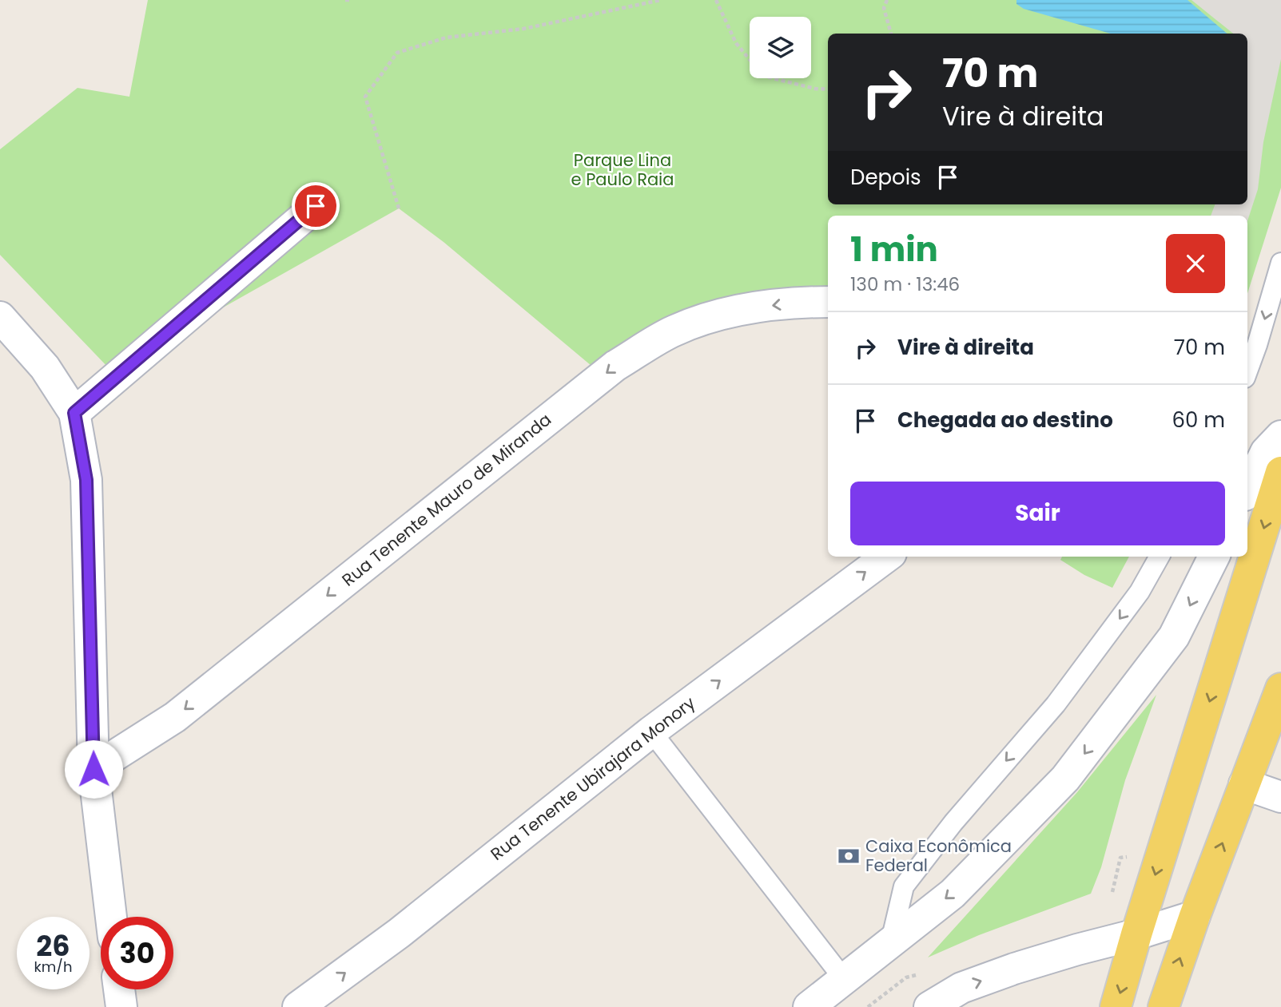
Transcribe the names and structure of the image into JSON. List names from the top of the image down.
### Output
{
  "streets": {
    "street": ["Rua Tenente Mauro de Miranda", "Rua Tenente Ubirajara Monory"]
  },
  "one_way": ["Rua Tenente Mauro de Miranda", "Rua Tenente Ubirajara Monory"],
  "parks": ["Parque Lina e Paulo Raia"],
  "places": {
    "bank": ["Caixa Econômica Federal"]
  },
  "page": {
    "turn": ["70 m", "Vire à direita"],
    "then": "Depois",
    "heading": ["1 min", "130 m · 13:46"],
    "list": [
      {
        "name": "Vire à direita",
        "value": "70 m"
      },
      {
        "name": "Chegada ao destino",
        "value": "60 m"
      }
    ],
    "buttons": "Sair",
    "speed": "26 km/h",
    "limit": "30"
  }
}
